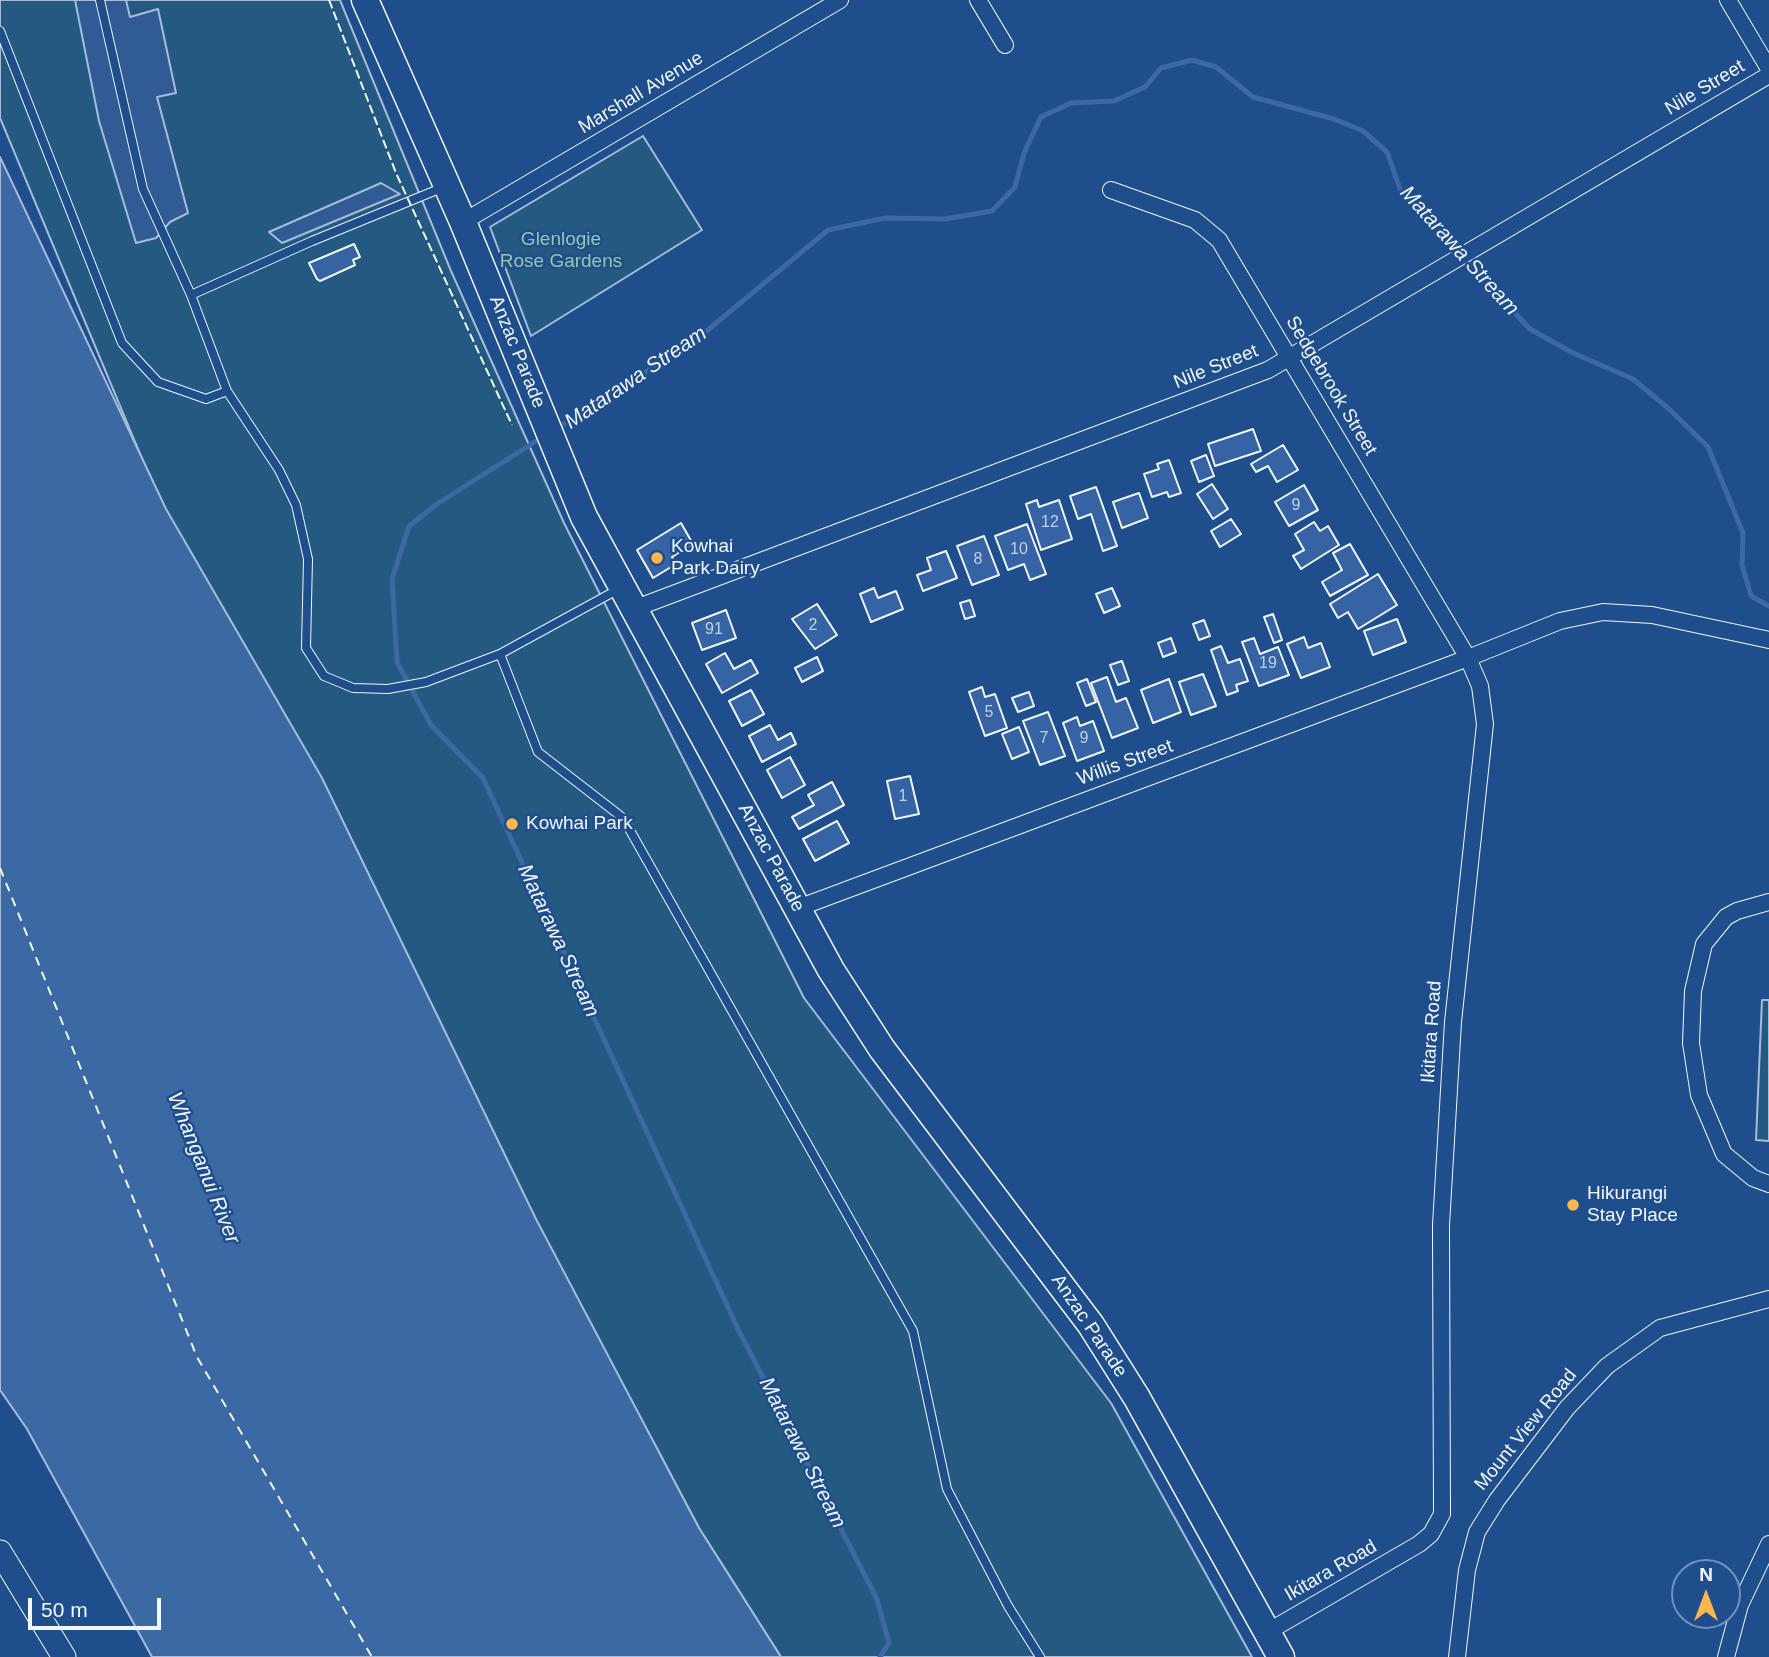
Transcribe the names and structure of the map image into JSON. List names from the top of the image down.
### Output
{
  "streets": {
    "main road": ["Anzac Parade"],
    "street": [
      "Nile Street",
      "Marshall Avenue",
      "Sedgebrook Street",
      "Willis Street",
      "Ikitara Road",
      "Mount View Road"
    ]
  },
  "crossings": [
    ["Nile Street", "Anzac Parade"],
    ["Nile Street", "Sedgebrook Street"],
    ["Marshall Avenue", "Anzac Parade"],
    ["Anzac Parade", "Willis Street"],
    ["Anzac Parade", "Ikitara Road"],
    ["Sedgebrook Street", "Willis Street"],
    ["Sedgebrook Street", "Ikitara Road"],
    ["Willis Street", "Ikitara Road"]
  ],
  "water": ["Matarawa Stream", "Whanganui River"],
  "parks": ["Glenlogie Rose Gardens"],
  "places": ["Kowhai Park Dairy", "Kowhai Park", "Hikurangi Stay Place"],
  "house_numbers": [
    "9",
    "12",
    "10",
    "8",
    "2",
    "91",
    "19",
    "5",
    "7",
    "9",
    "1"
  ],
  "scale_bar": "50 m",
  "north": "top"
}
